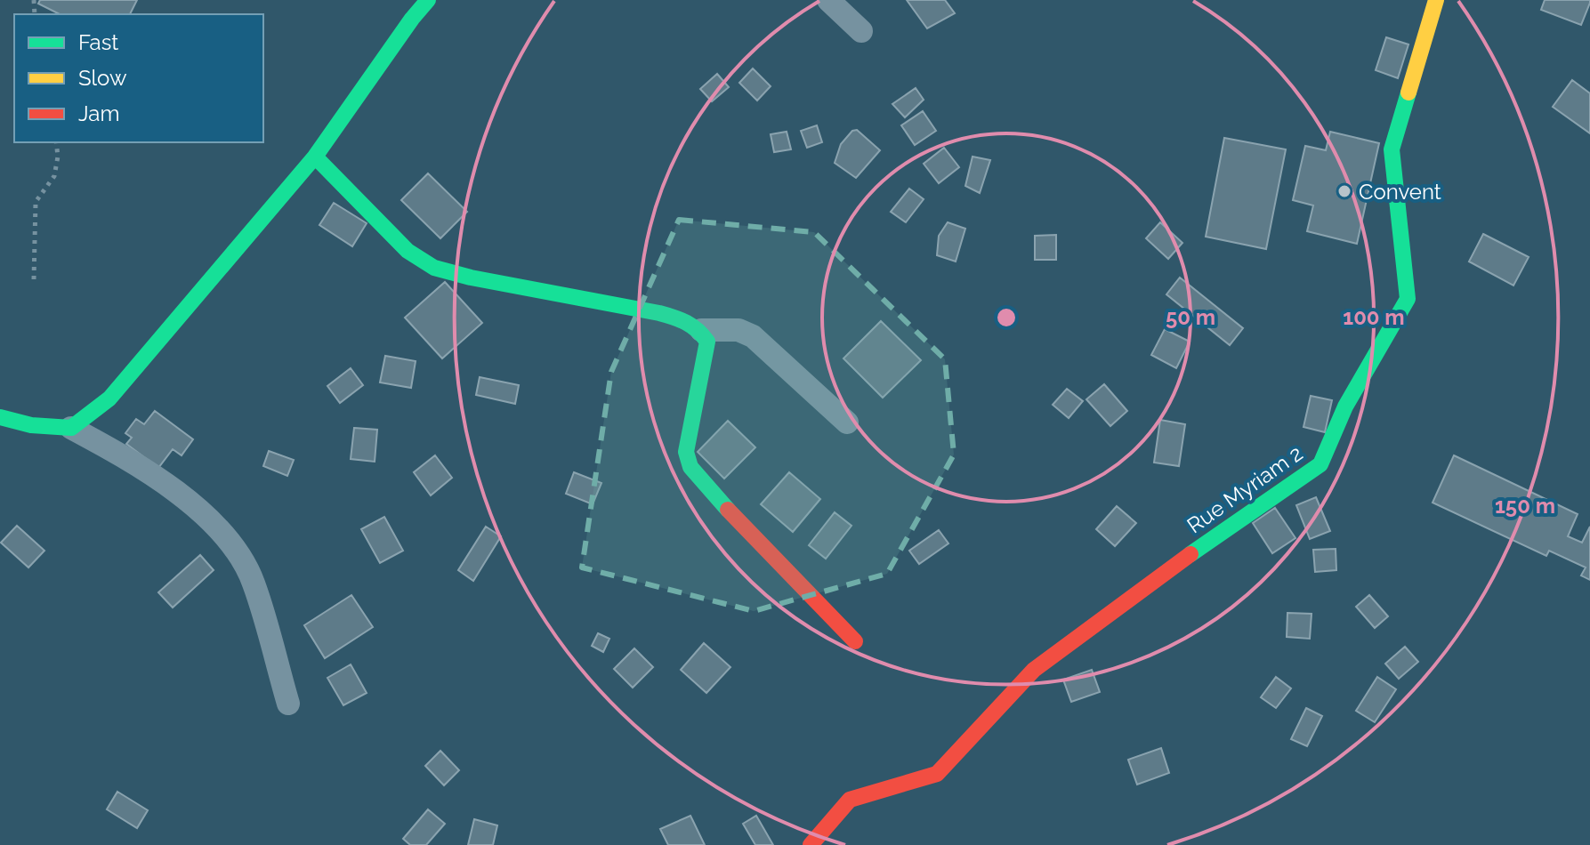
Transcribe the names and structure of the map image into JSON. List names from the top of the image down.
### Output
{
  "streets": {
    "street": ["Rue Myriam 2"]
  },
  "places": ["Convent"],
  "legend": ["Fast", "Slow", "Jam"],
  "rings": ["50 m", "100 m", "150 m"]
}
